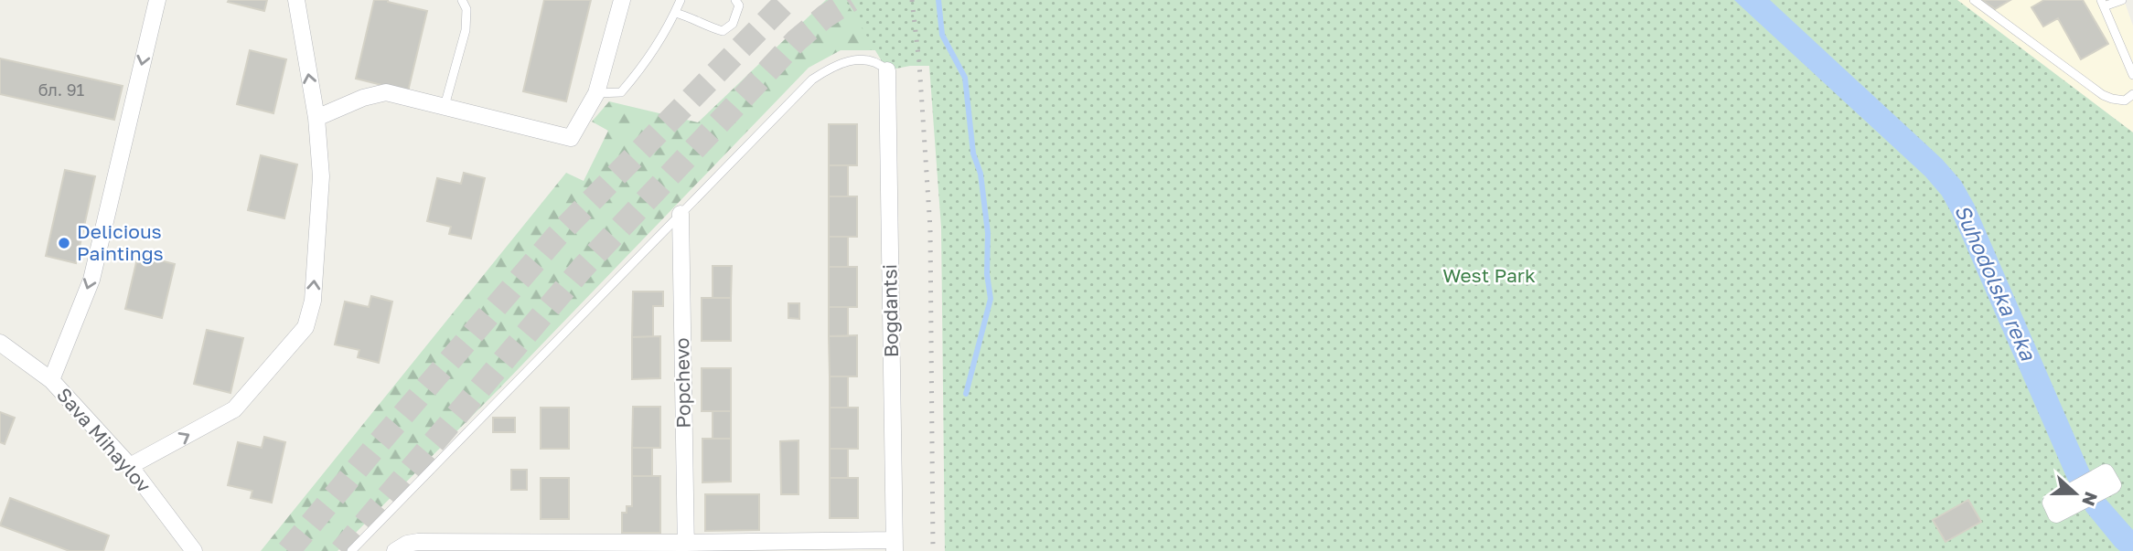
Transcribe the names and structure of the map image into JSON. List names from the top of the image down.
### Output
{
  "streets": {
    "street": ["Bogdantsi", "Popchevo", "Sava Mihaylov"]
  },
  "water": ["Suhodolska reka"],
  "parks": ["West Park"],
  "places": ["Delicious Paintings"],
  "house_numbers": ["бл. 91"],
  "north": "right"
}
